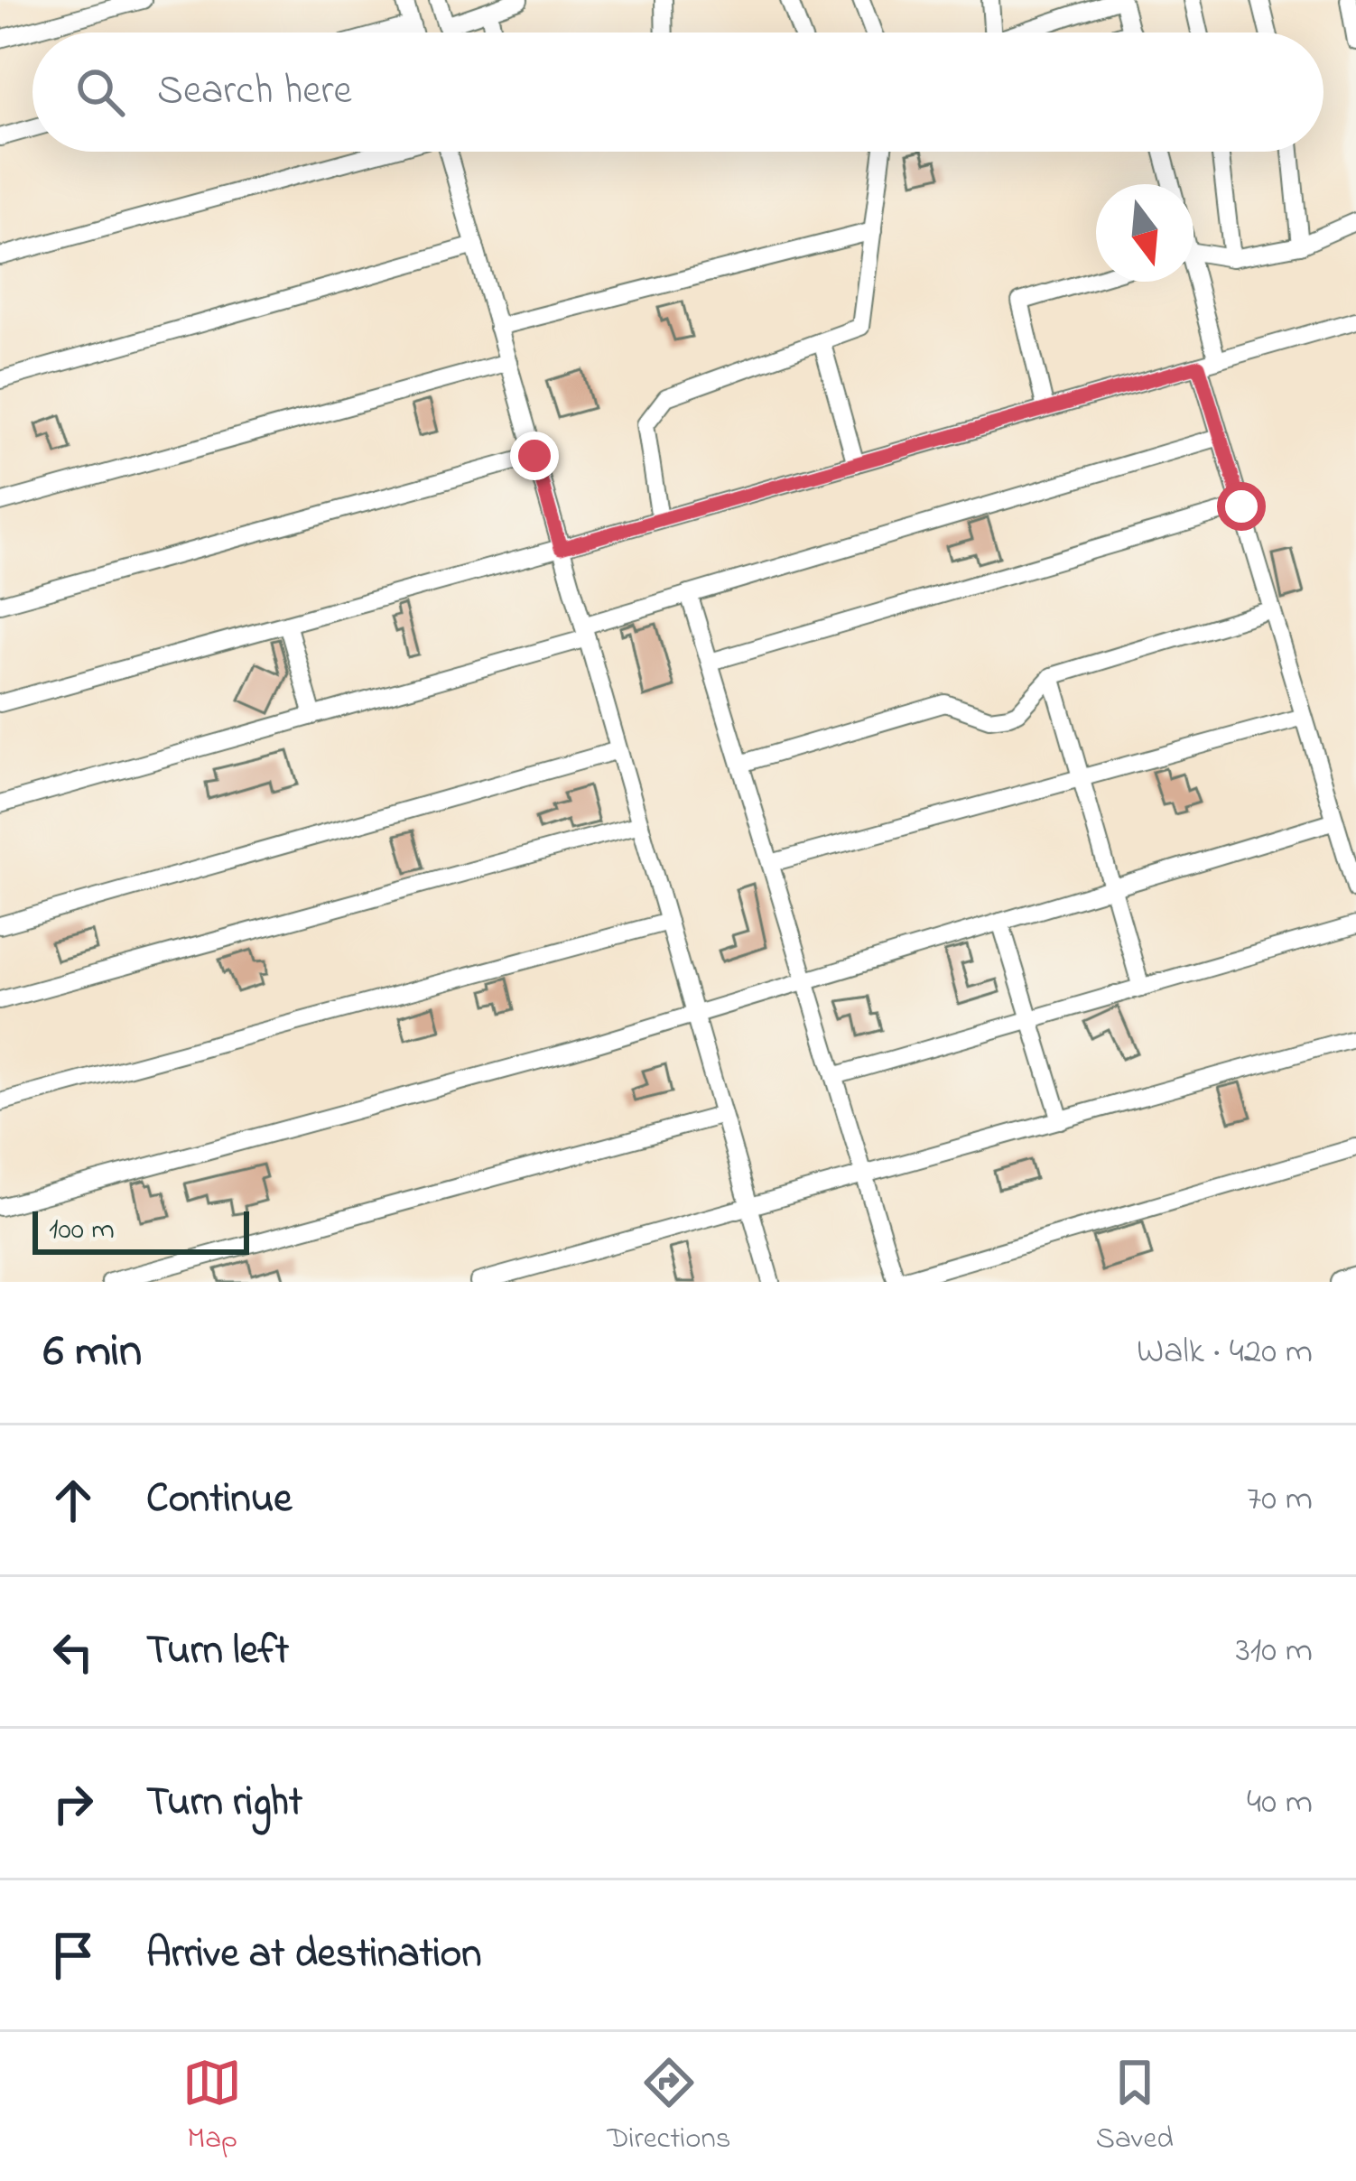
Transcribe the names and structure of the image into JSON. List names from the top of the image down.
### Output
{
  "scale_bar": "100 m",
  "north": "bottom",
  "page": {
    "search": "Search here",
    "scale": "100 m",
    "heading": ["6 min", "Walk · 420 m"],
    "list": [
      ["Continue", "70 m"],
      ["Turn left", "310 m"],
      ["Turn right", "40 m"],
      "Arrive at destination"
    ],
    "nav": ["Map", "Directions", "Saved"]
  }
}
